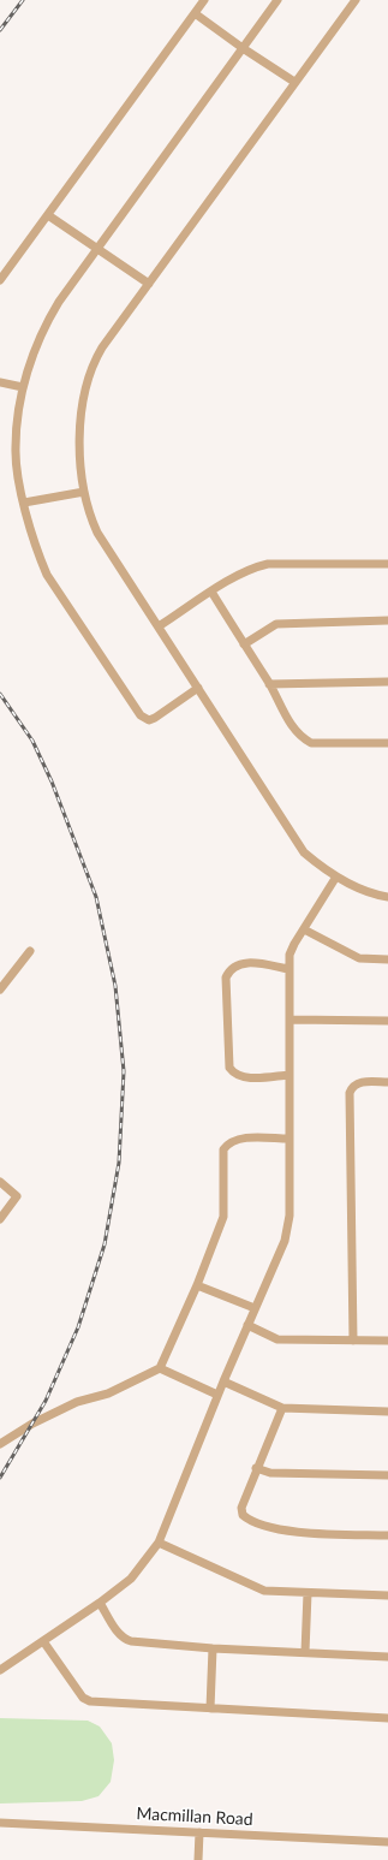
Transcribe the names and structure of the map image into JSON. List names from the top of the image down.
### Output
{
  "streets": {
    "street": ["Macmillan Road"]
  }
}
